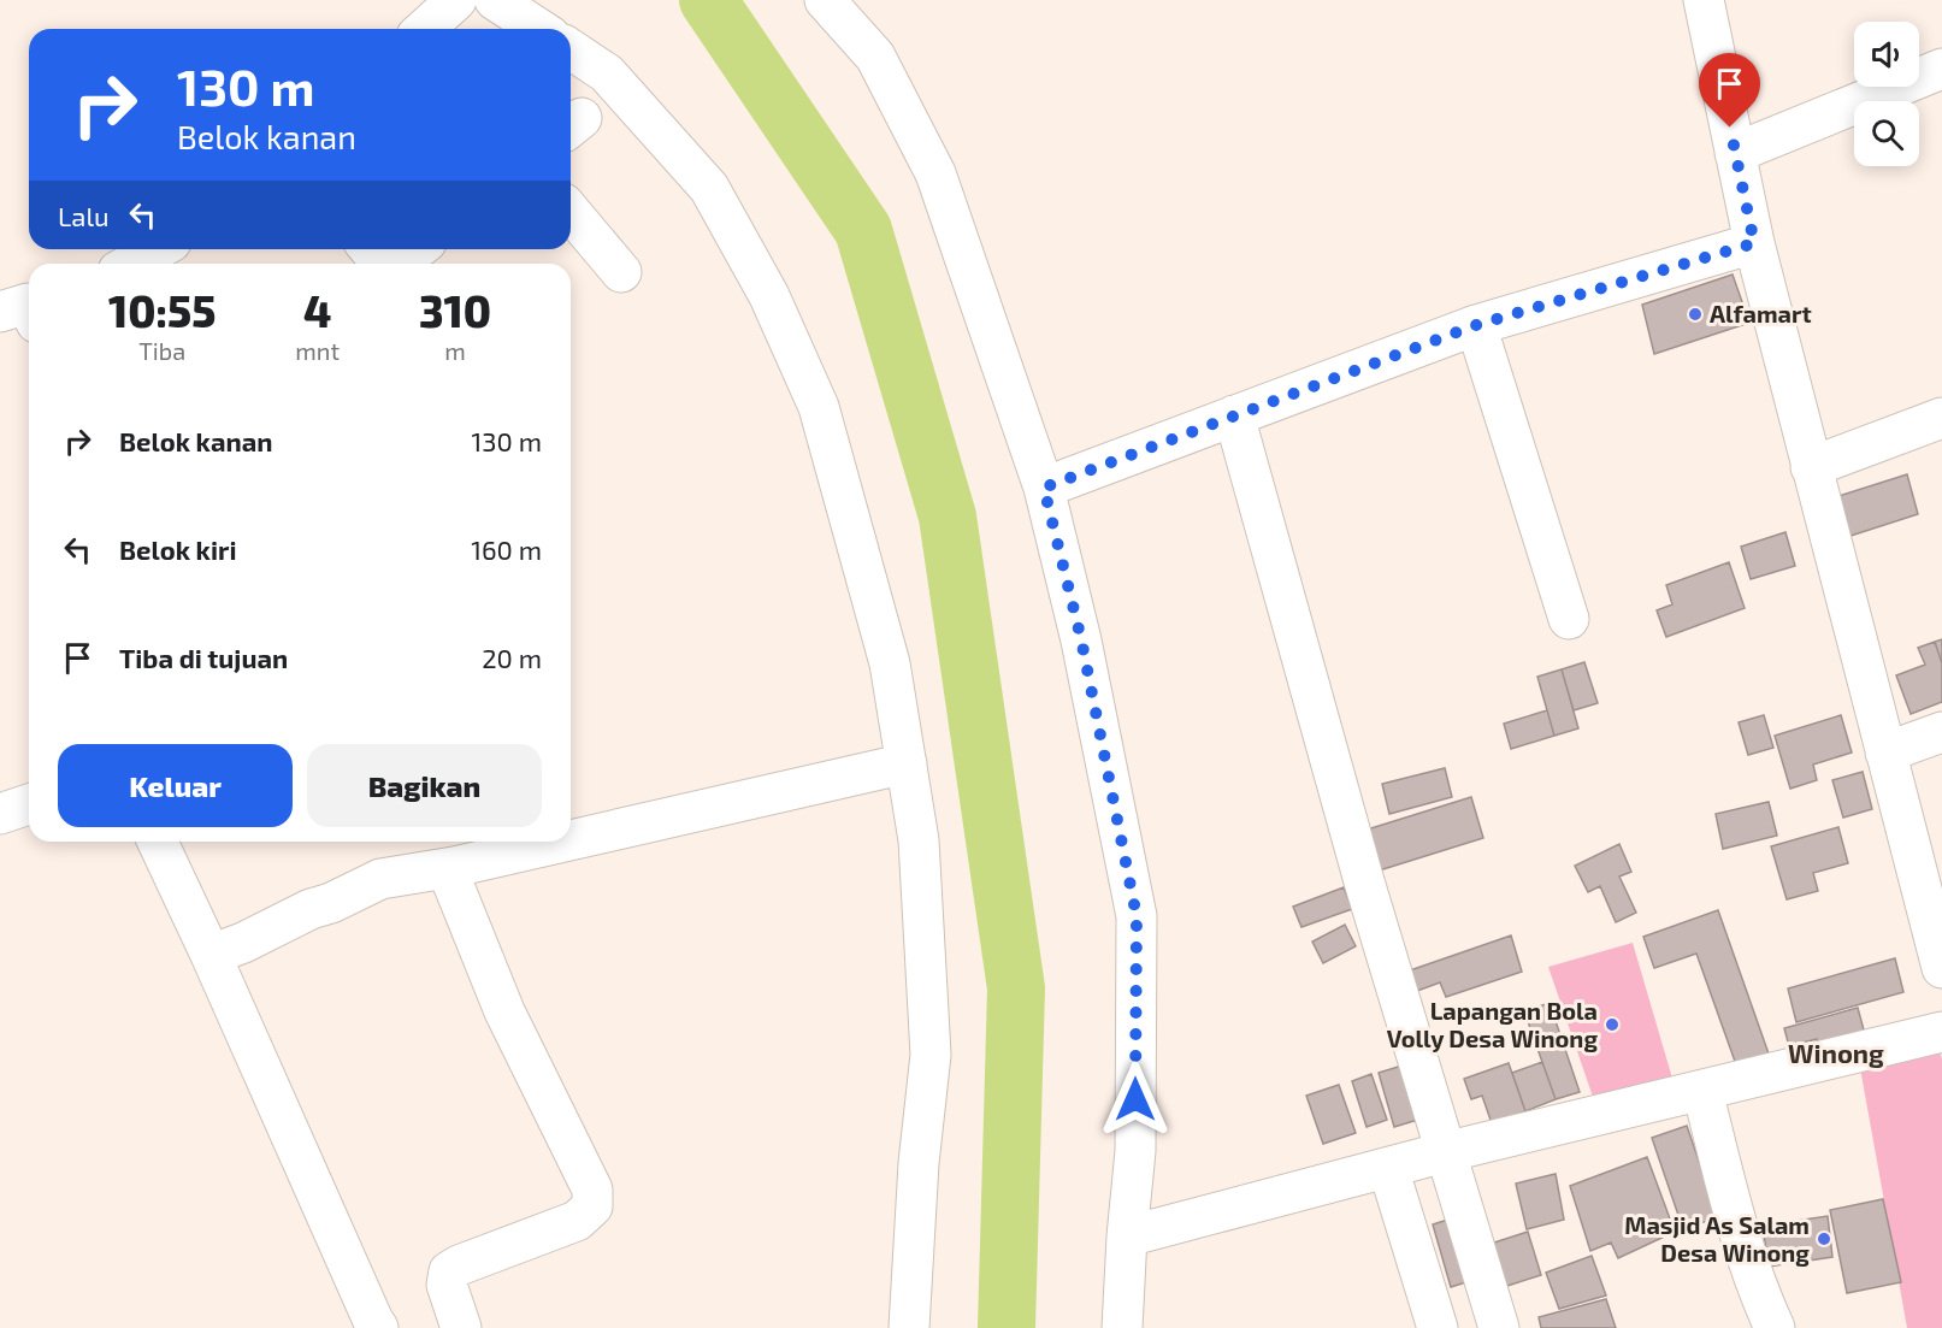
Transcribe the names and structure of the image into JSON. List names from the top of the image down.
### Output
{
  "districts": ["Winong"],
  "places": ["Alfamart", "Lapangan Bola Volly Desa Winong", "Masjid As Salam Desa Winong"],
  "page": {
    "turn": ["130 m", "Belok kanan"],
    "then": "Lalu",
    "eta": [
      "10:55",
      "Tiba",
      "4",
      "mnt",
      "310",
      "m"
    ],
    "list": [
      {
        "name": "Belok kanan",
        "value": "130 m"
      },
      {
        "name": "Belok kiri",
        "value": "160 m"
      },
      {
        "name": "Tiba di tujuan",
        "value": "20 m"
      }
    ],
    "buttons": ["Keluar", "Bagikan"]
  }
}
